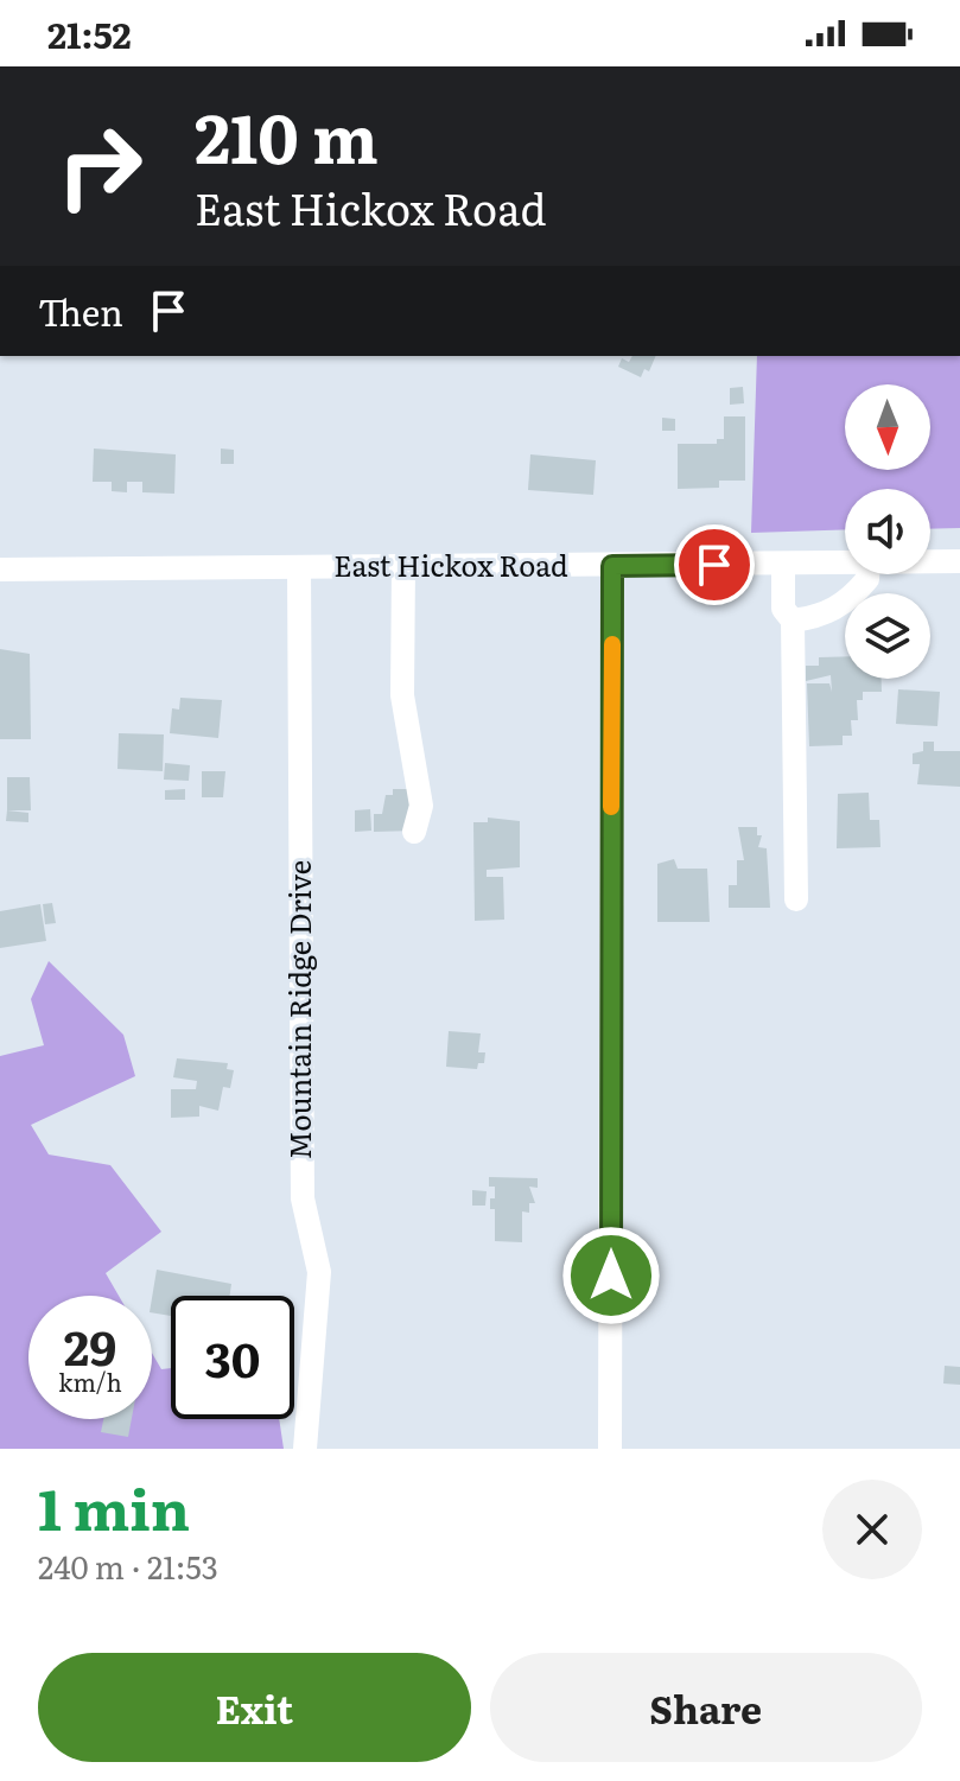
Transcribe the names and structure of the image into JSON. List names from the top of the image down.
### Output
{
  "streets": {
    "street": ["East Hickox Road", "Mountain Ridge Drive"]
  },
  "crossings": [
    ["East Hickox Road", "Mountain Ridge Drive"]
  ],
  "north": "bottom",
  "page": {
    "status": "21:52",
    "turn": ["210 m", "East Hickox Road"],
    "then": "Then",
    "speed": "29 km/h",
    "limit": "30",
    "heading": ["1 min", "240 m · 21:53"],
    "buttons": ["Exit", "Share"]
  }
}
